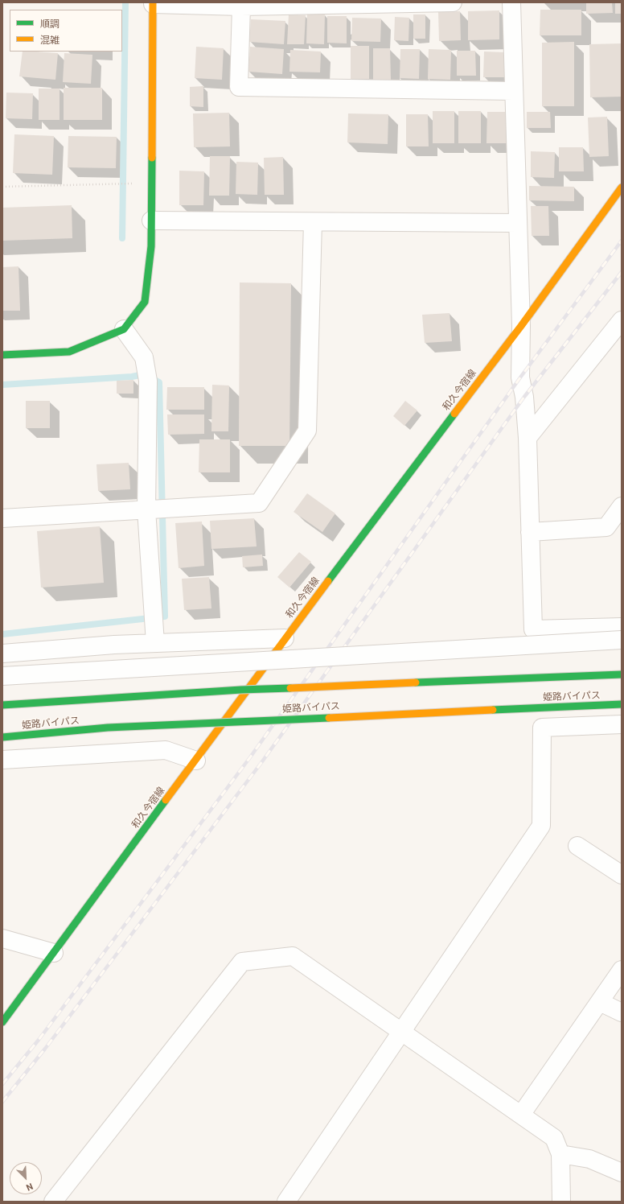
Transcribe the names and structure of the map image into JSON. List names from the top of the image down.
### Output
{
  "streets": {
    "main road": ["和久今宿線", "姫路バイパス"]
  },
  "legend": ["順調", "混雑"],
  "north": "bottom right"
}
